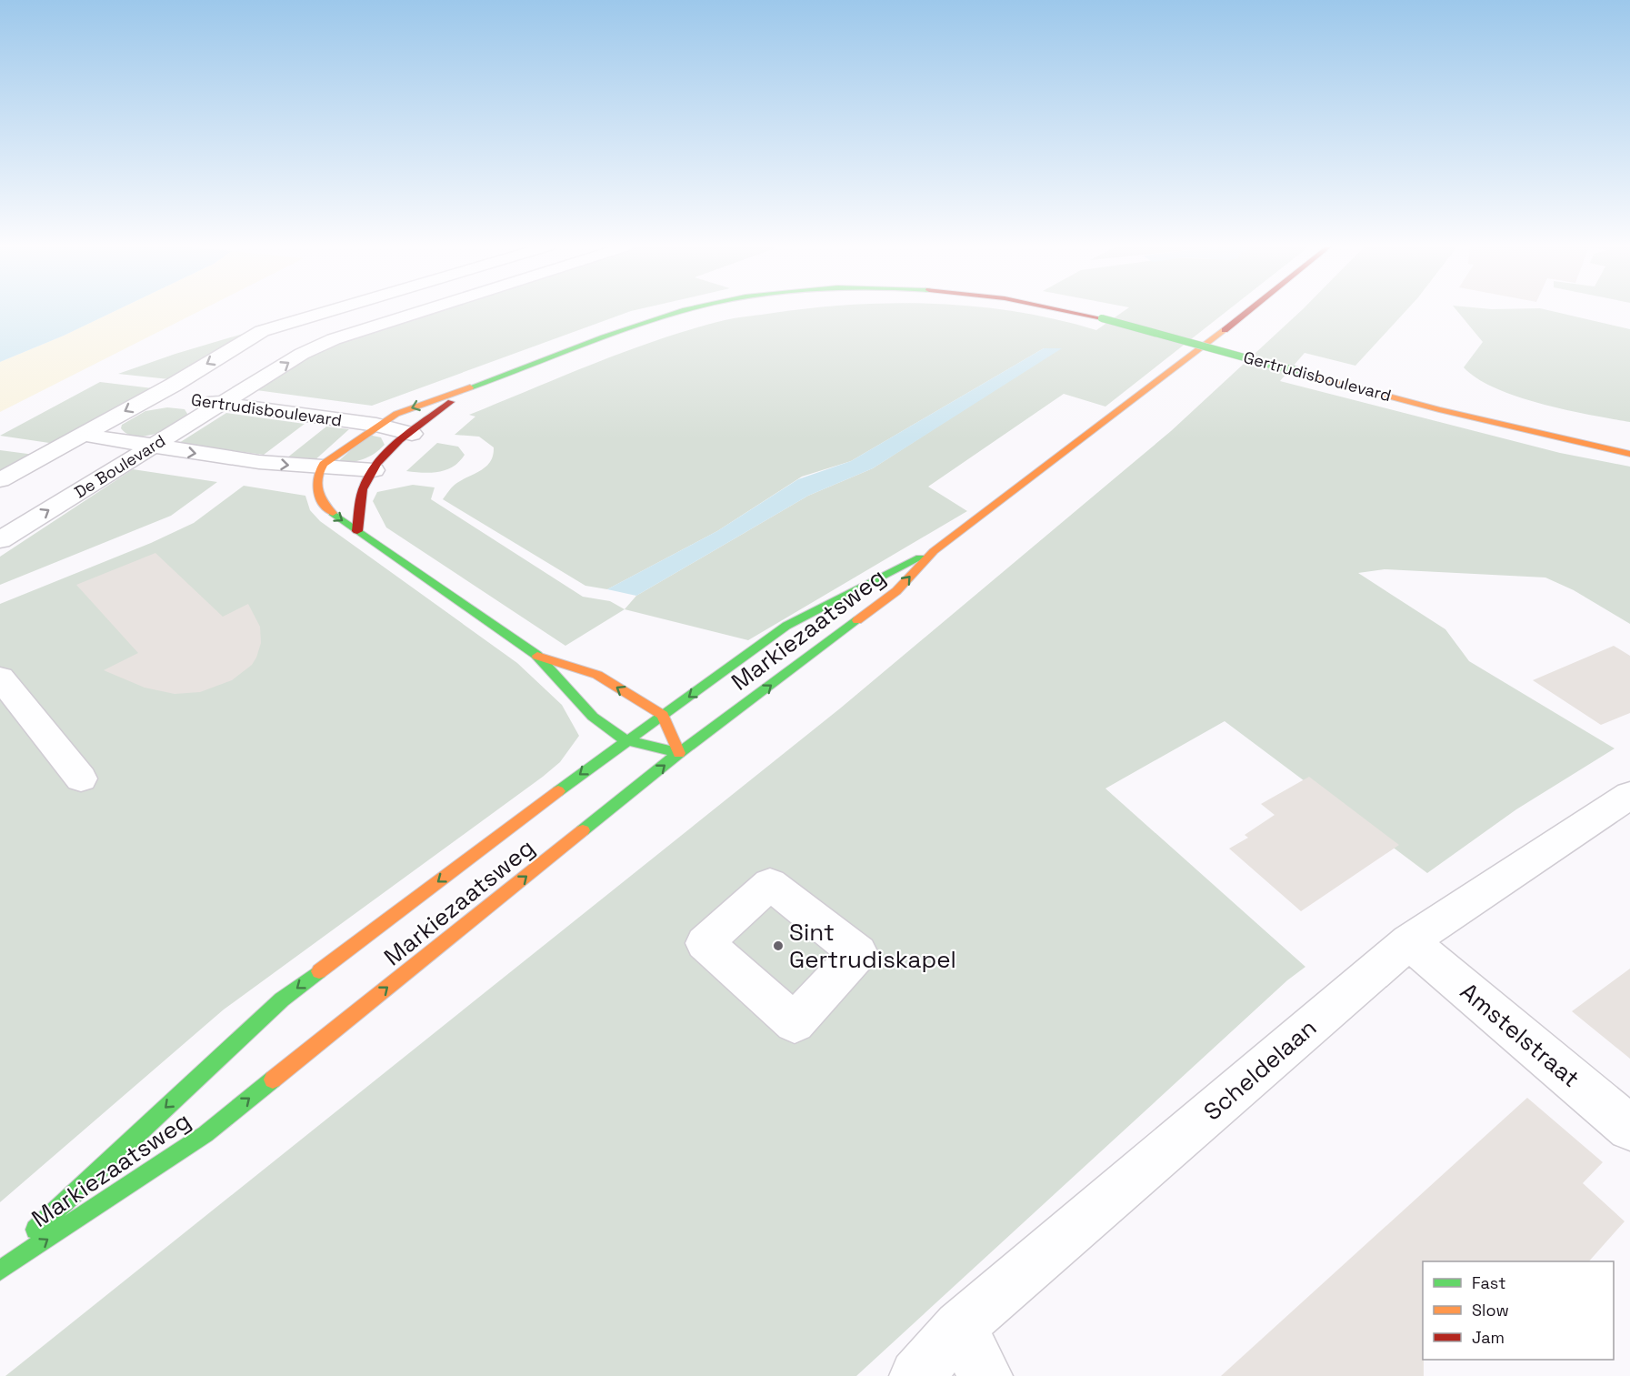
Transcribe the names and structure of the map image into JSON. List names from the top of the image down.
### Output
{
  "streets": {
    "street": [
      "Gertrudisboulevard",
      "De Boulevard",
      "Markiezaatsweg",
      "Amstelstraat",
      "Scheldelaan"
    ]
  },
  "crossings": [
    ["Gertrudisboulevard", "De Boulevard"],
    ["Amstelstraat", "Scheldelaan"]
  ],
  "places": ["Sint Gertrudiskapel"],
  "legend": ["Fast", "Slow", "Jam"]
}
